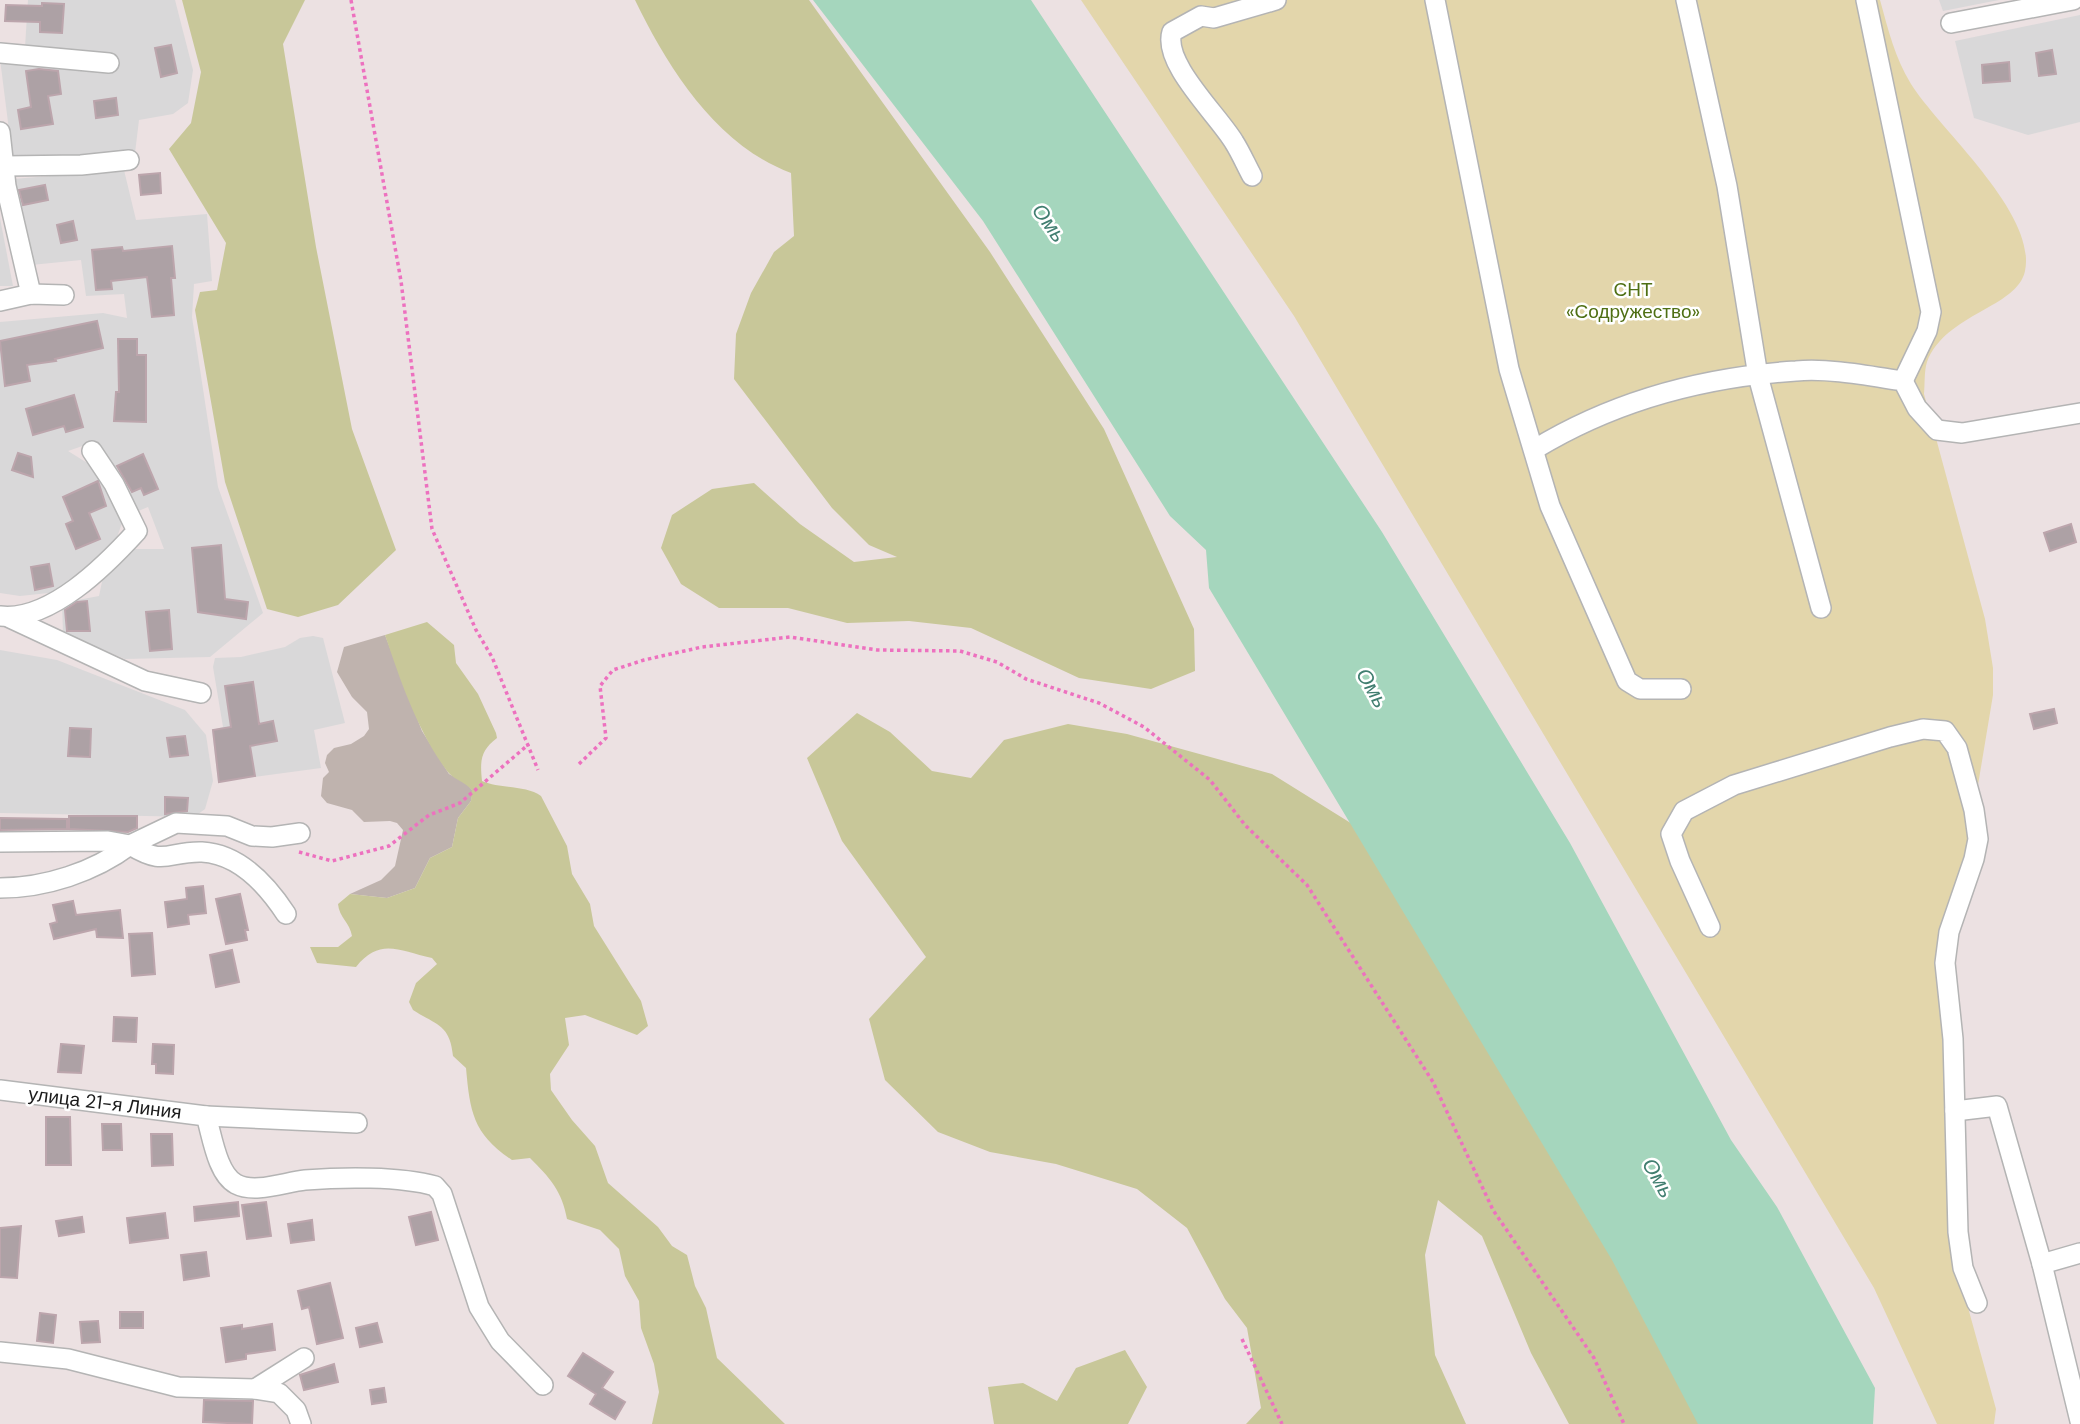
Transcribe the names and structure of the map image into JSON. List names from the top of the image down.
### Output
{
  "streets": {
    "street": ["улица 21-я Линия"]
  },
  "water": ["Омь"],
  "parks": ["СНТ «Содружество»"]
}
